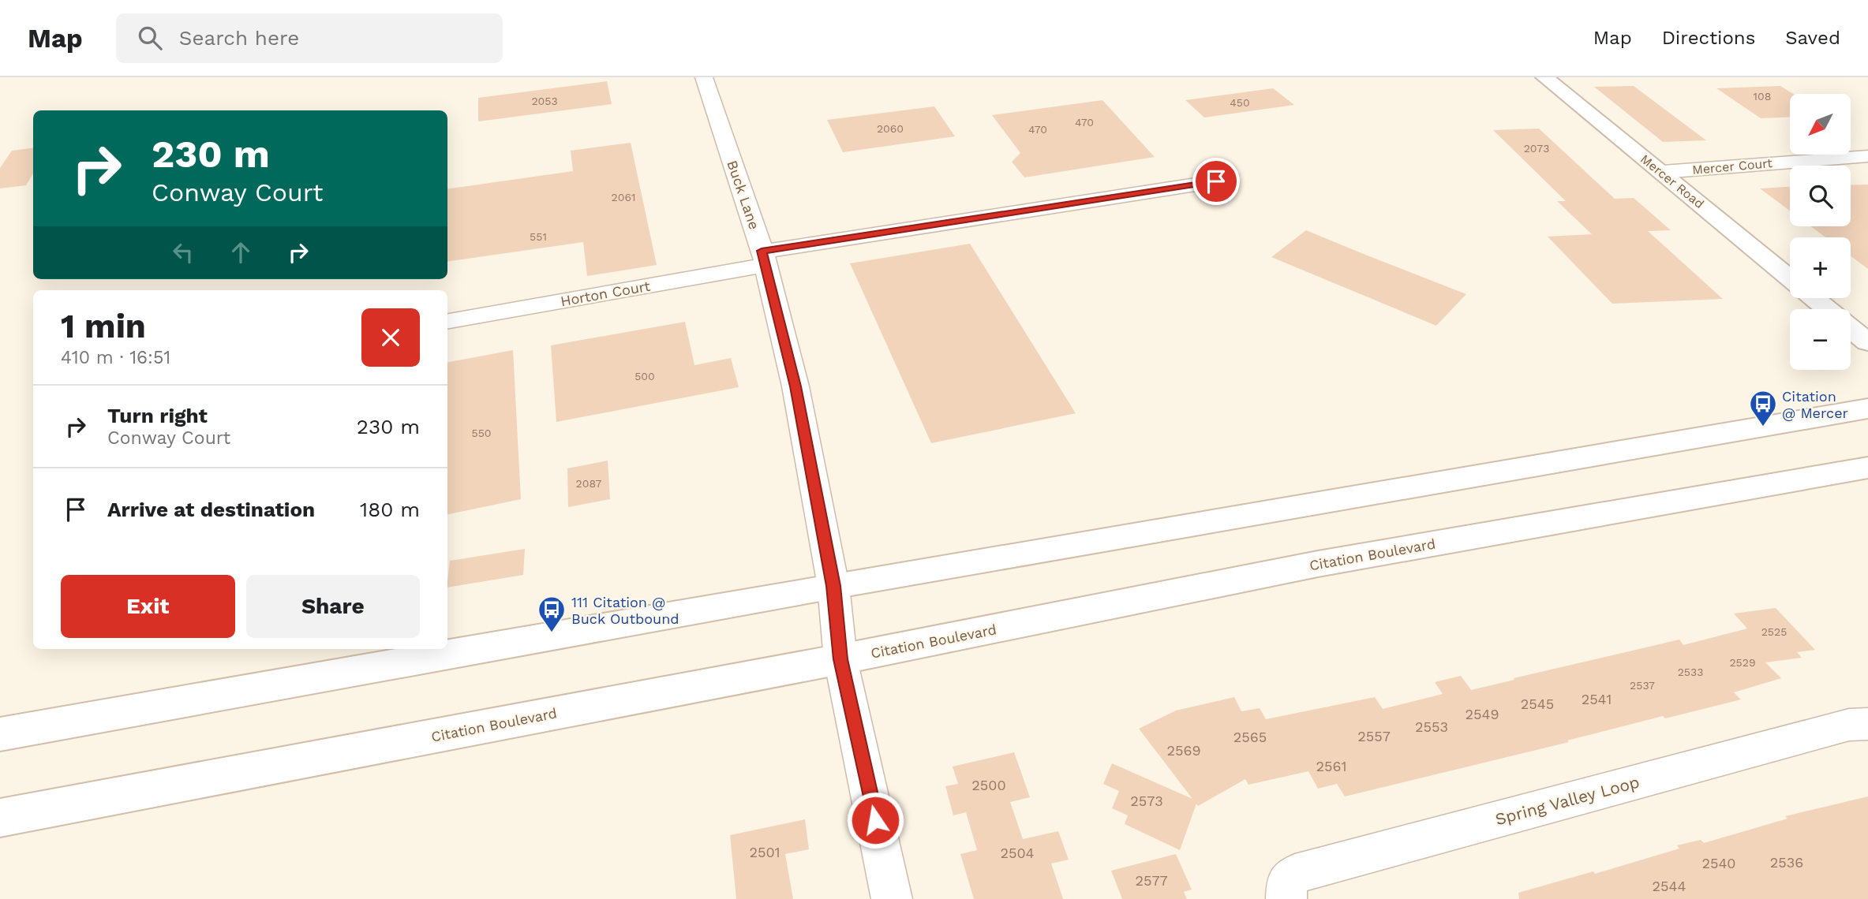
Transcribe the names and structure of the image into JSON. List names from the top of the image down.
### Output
{
  "streets": {
    "main road": ["Mercer Road", "Citation Boulevard"],
    "street": [
      "Mercer Court",
      "Buck Lane",
      "Horton Court",
      "Spring Valley Loop"
    ]
  },
  "crossings": [
    ["Mercer Court", "Mercer Road"],
    ["Buck Lane", "Horton Court"],
    ["Buck Lane", "Citation Boulevard"]
  ],
  "places": {
    "bus stop": ["Citation @ Mercer", "111 Citation @ Buck Outbound"]
  },
  "house_numbers": [
    "108",
    "2053",
    "450",
    "470",
    "2060",
    "470",
    "2073",
    "2061",
    "551",
    "500",
    "550",
    "2087",
    "2525",
    "2529",
    "2533",
    "2537",
    "2541",
    "2545",
    "2549",
    "2553",
    "2557",
    "2565",
    "2569",
    "2561",
    "2500",
    "2573",
    "2501",
    "2504",
    "2536",
    "2540",
    "2577",
    "2544"
  ],
  "north": "bottom left",
  "page": {
    "header": "Map",
    "search": "Search here",
    "nav": ["Map", "Directions", "Saved"],
    "map_buttons": ["+", "−"],
    "turn": ["230 m", "Conway Court"],
    "heading": ["1 min", "410 m · 16:51"],
    "list": [
      {
        "name": "Turn right",
        "note": "Conway Court",
        "value": "230 m"
      },
      {
        "name": "Arrive at destination",
        "value": "180 m"
      }
    ],
    "buttons": ["Exit", "Share"]
  }
}
